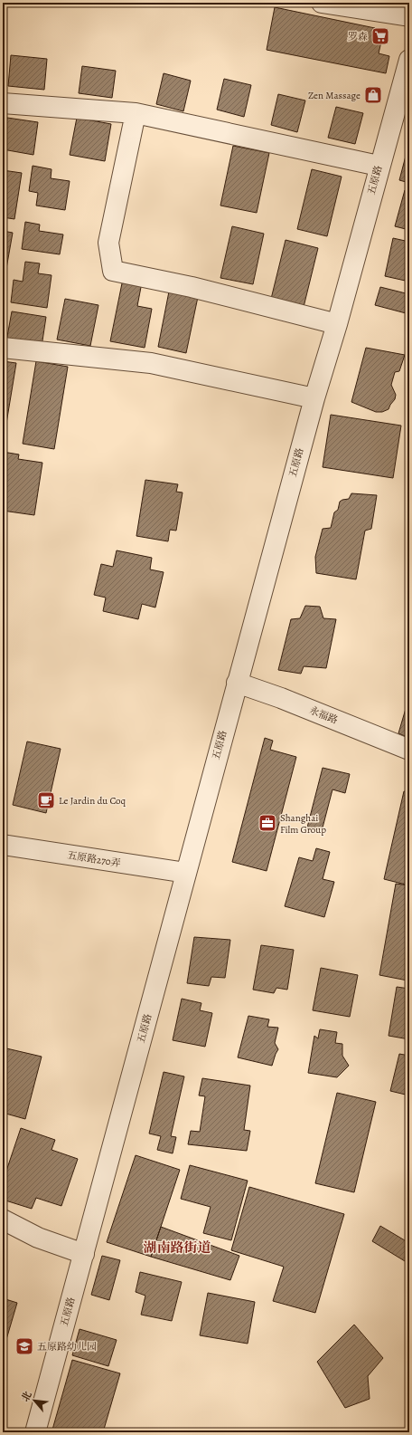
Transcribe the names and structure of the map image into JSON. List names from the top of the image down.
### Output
{
  "streets": {
    "street": ["五原路", "永福路", "五原路270弄"]
  },
  "crossings": [
    ["五原路", "永福路"],
    ["五原路", "五原路270弄"]
  ],
  "districts": ["湖南路街道"],
  "places": {
    "supermarket": ["罗森"],
    "shop": ["Zen Massage"],
    "cafe": ["Le Jardin du Coq"],
    "office": ["Shanghai Film Group"],
    "school or university": ["五原路幼儿园"]
  },
  "north": "top left"
}
